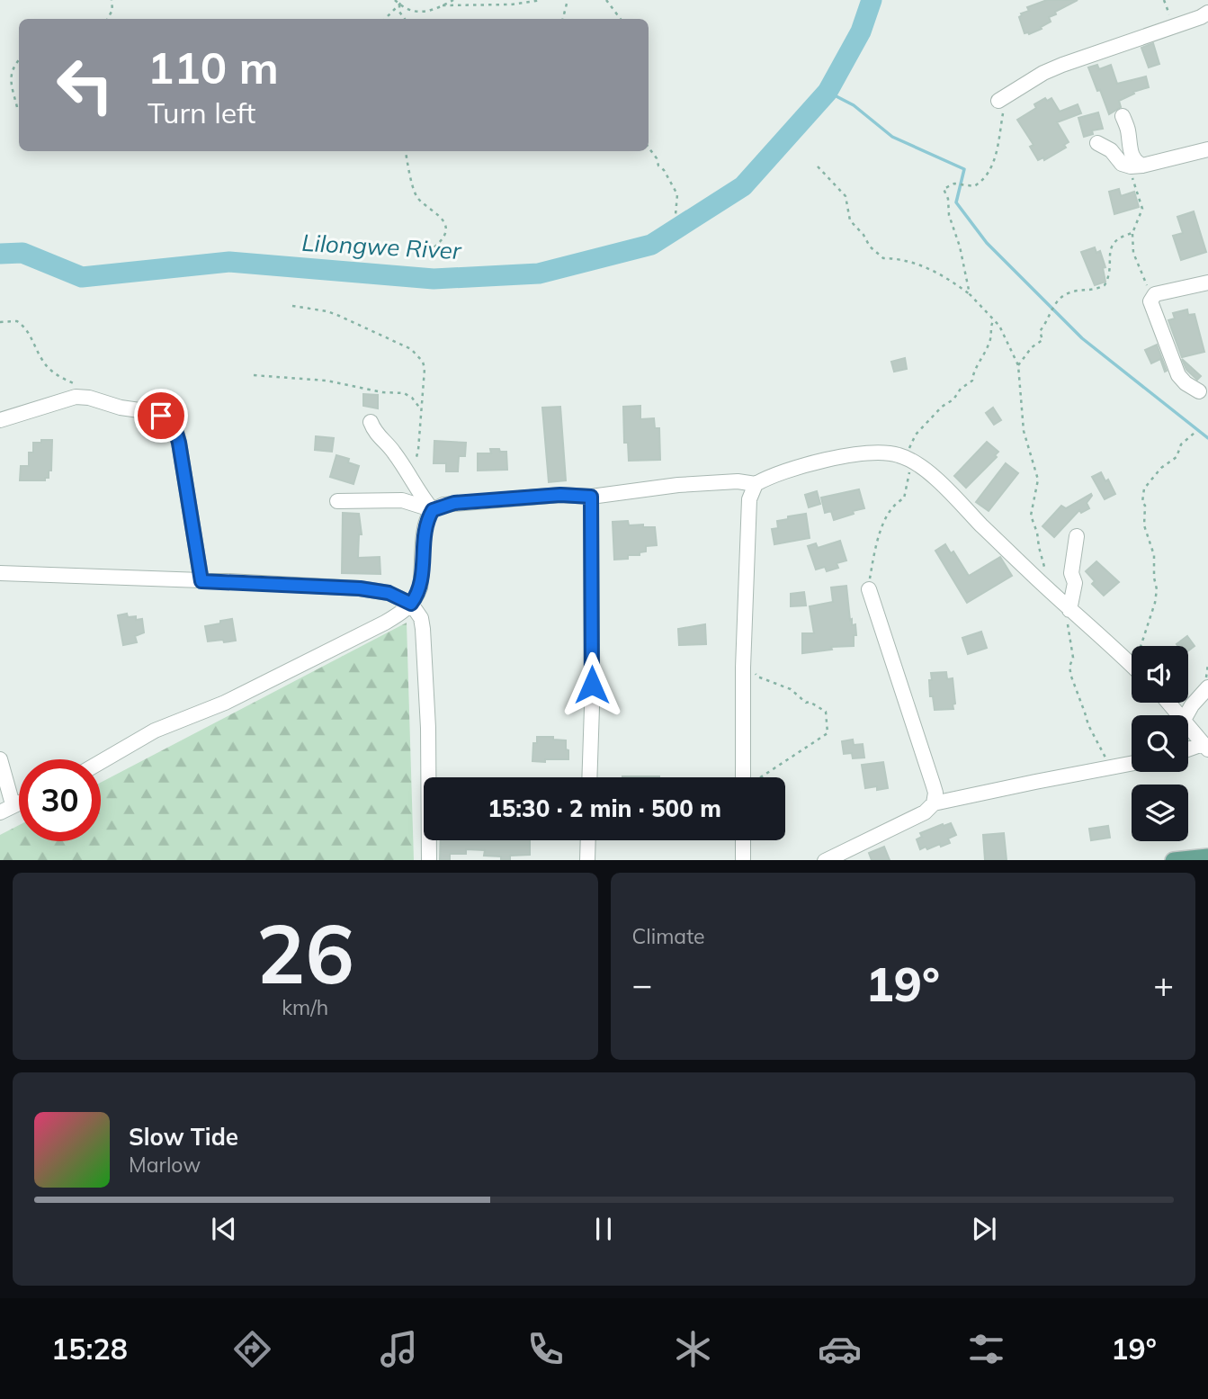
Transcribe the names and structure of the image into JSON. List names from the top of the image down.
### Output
{
  "water": ["Lilongwe River"],
  "page": {
    "turn": ["110 m", "Turn left"],
    "limit": "30",
    "trip": "15:30 · 2 min · 500 m",
    "tile": [
      ["26", "km/h"],
      "Climate"
    ],
    "heat": ["−", "19°", "+"],
    "song": ["Slow Tide", "Marlow"],
    "tabs": ["15:28", "19°"]
  }
}
